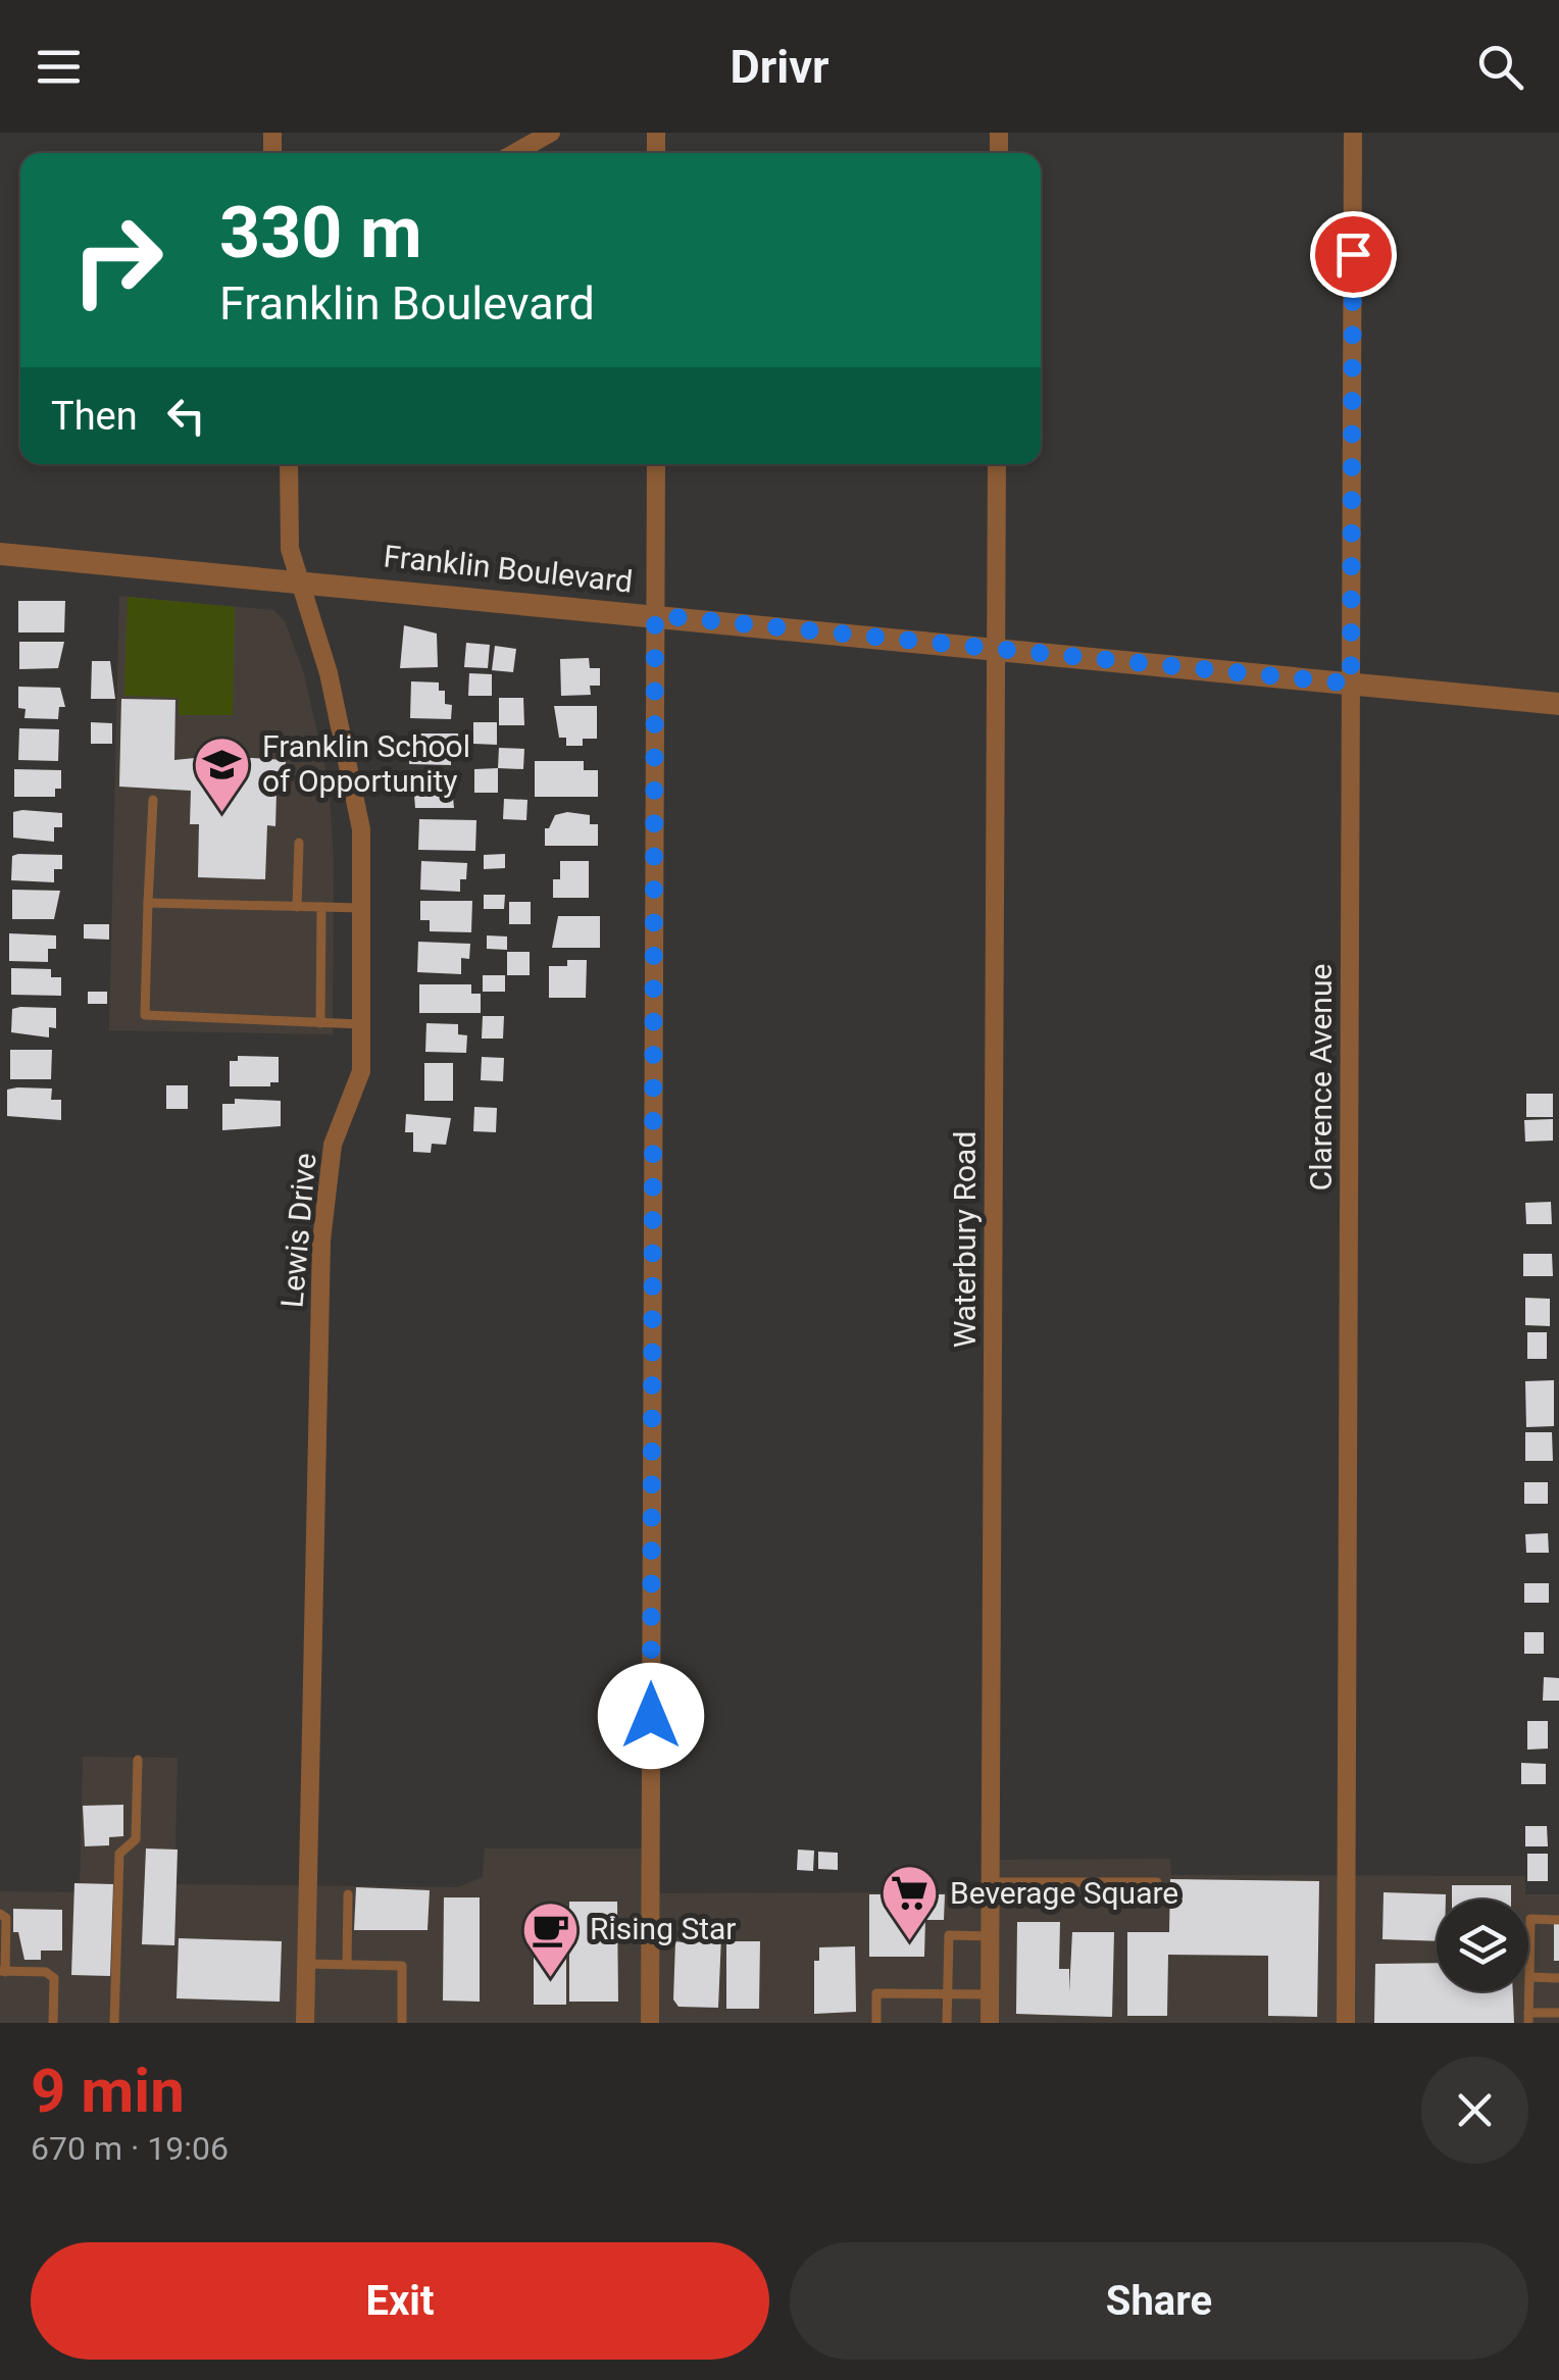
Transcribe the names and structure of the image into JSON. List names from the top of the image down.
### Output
{
  "streets": {
    "street": [
      "Franklin Boulevard",
      "Clarence Avenue",
      "Lewis Drive",
      "Waterbury Road"
    ]
  },
  "crossings": [
    ["Franklin Boulevard", "Clarence Avenue"],
    ["Franklin Boulevard", "Lewis Drive"],
    ["Franklin Boulevard", "Waterbury Road"]
  ],
  "places": {
    "school or university": ["Franklin School of Opportunity"],
    "supermarket": ["Beverage Square"],
    "cafe": ["Rising Star"]
  },
  "page": {
    "header": "Drivr",
    "turn": ["330 m", "Franklin Boulevard"],
    "then": "Then",
    "heading": ["9 min", "670 m · 19:06"],
    "buttons": ["Exit", "Share"]
  }
}
